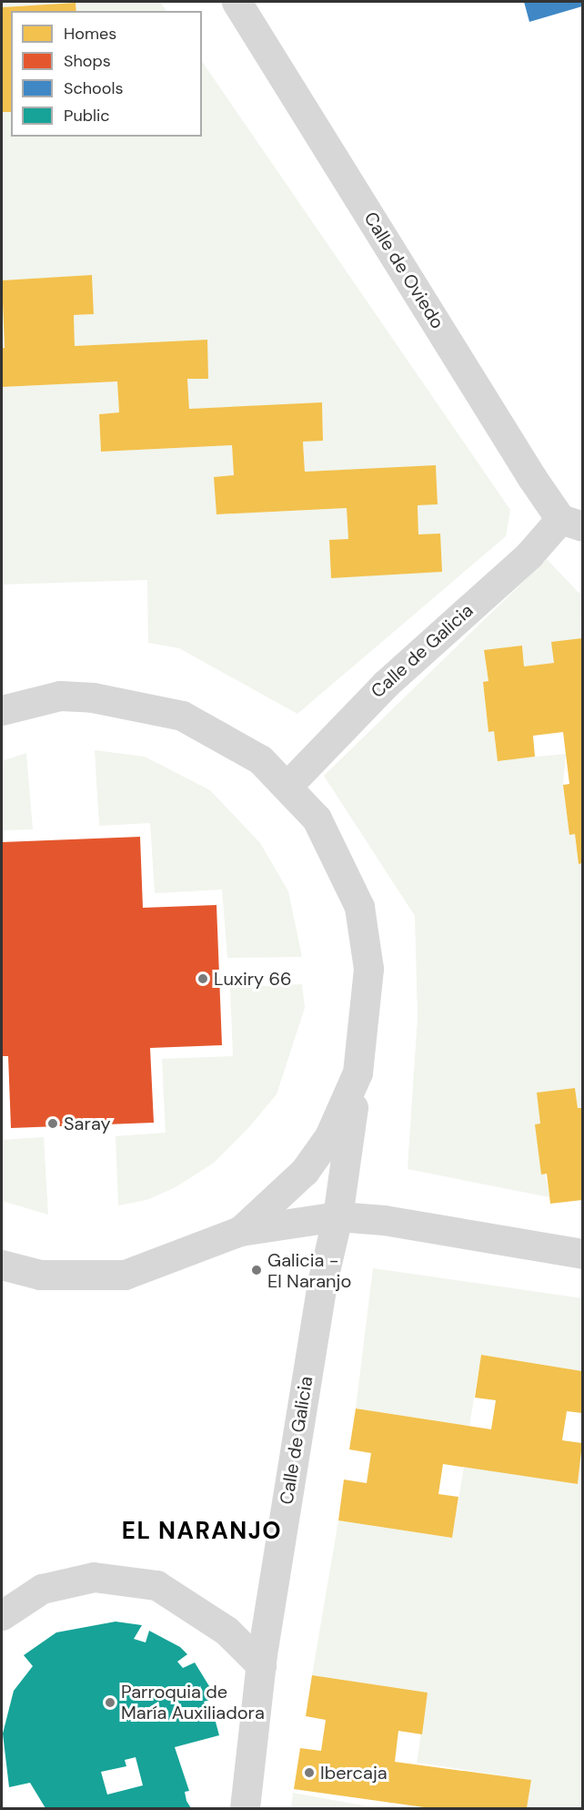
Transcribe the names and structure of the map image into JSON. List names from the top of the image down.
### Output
{
  "streets": {
    "street": ["Calle de Oviedo", "Calle de Galicia"]
  },
  "crossings": [
    ["Calle de Oviedo", "Calle de Galicia"]
  ],
  "districts": ["EL NARANJO"],
  "places": [
    "Luxiry 66",
    "Saray",
    "Galicia - El Naranjo",
    "Parroquia de María Auxiliadora",
    "Ibercaja"
  ],
  "legend": [
    "Homes",
    "Shops",
    "Schools",
    "Public"
  ]
}
